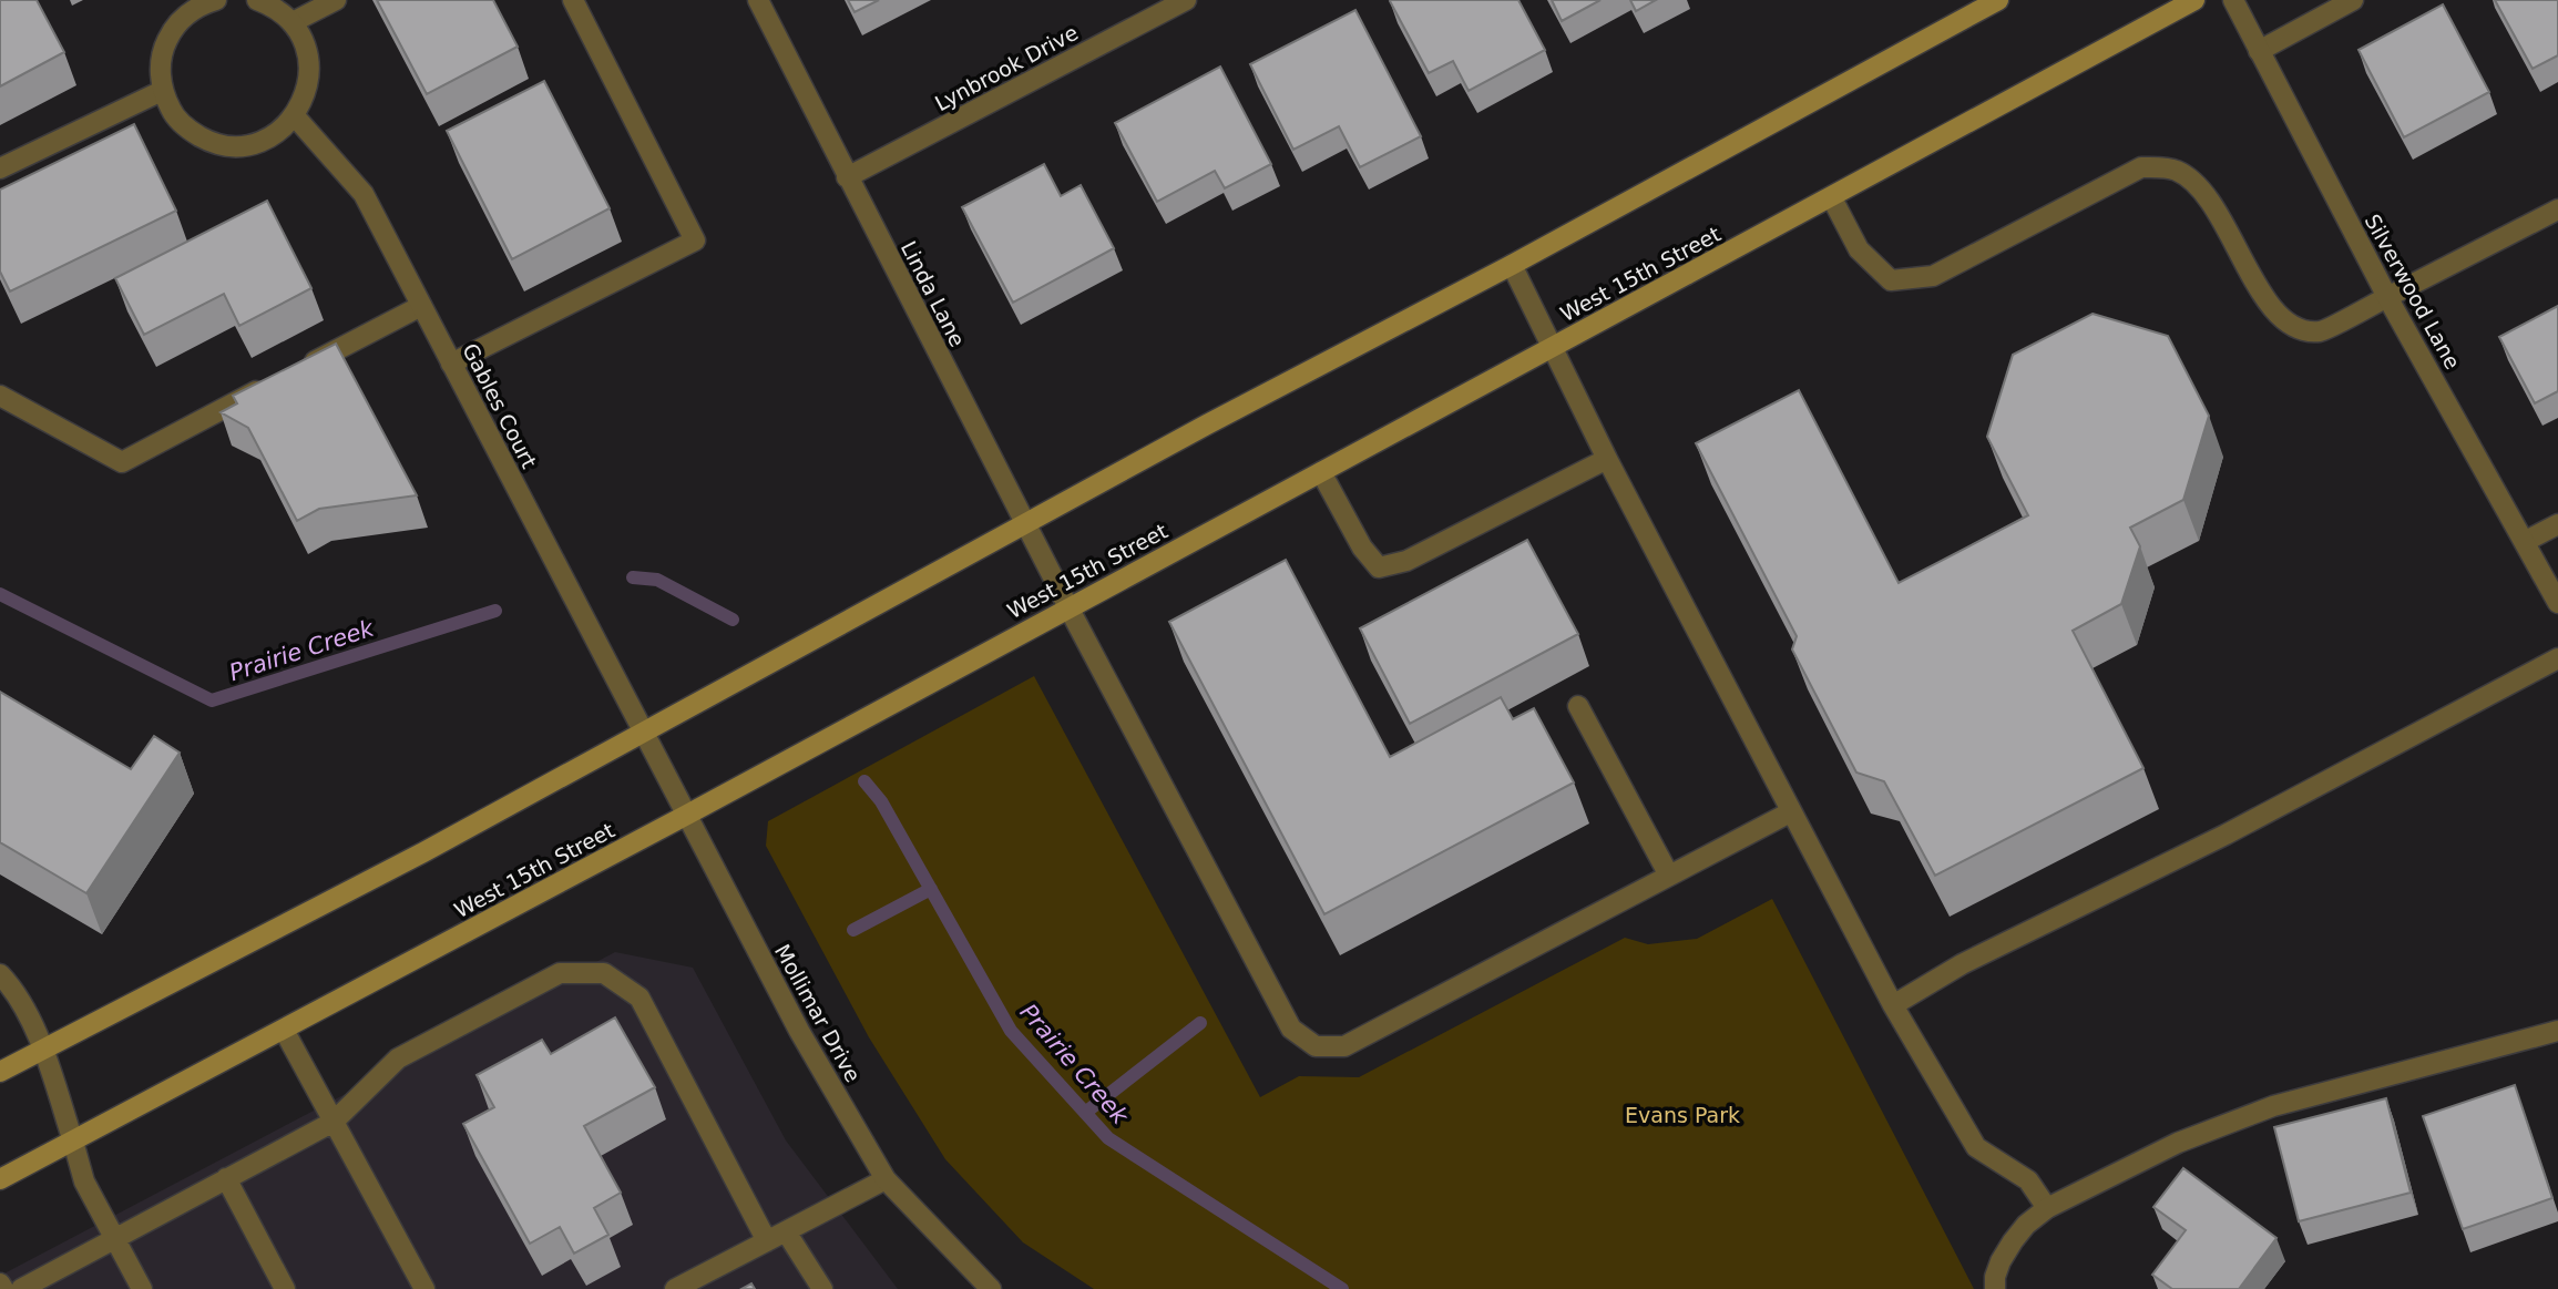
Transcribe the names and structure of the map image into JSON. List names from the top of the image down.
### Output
{
  "streets": {
    "main road": ["West 15th Street"],
    "street": [
      "Lynbrook Drive",
      "Silverwood Lane",
      "Linda Lane",
      "Gables Court",
      "Mollimar Drive"
    ]
  },
  "crossings": [
    ["Lynbrook Drive", "Linda Lane"],
    ["West 15th Street", "Linda Lane"],
    ["West 15th Street", "Mollimar Drive"],
    ["Gables Court", "Mollimar Drive"]
  ],
  "water": ["Prairie Creek"],
  "parks": ["Evans Park"]
}
